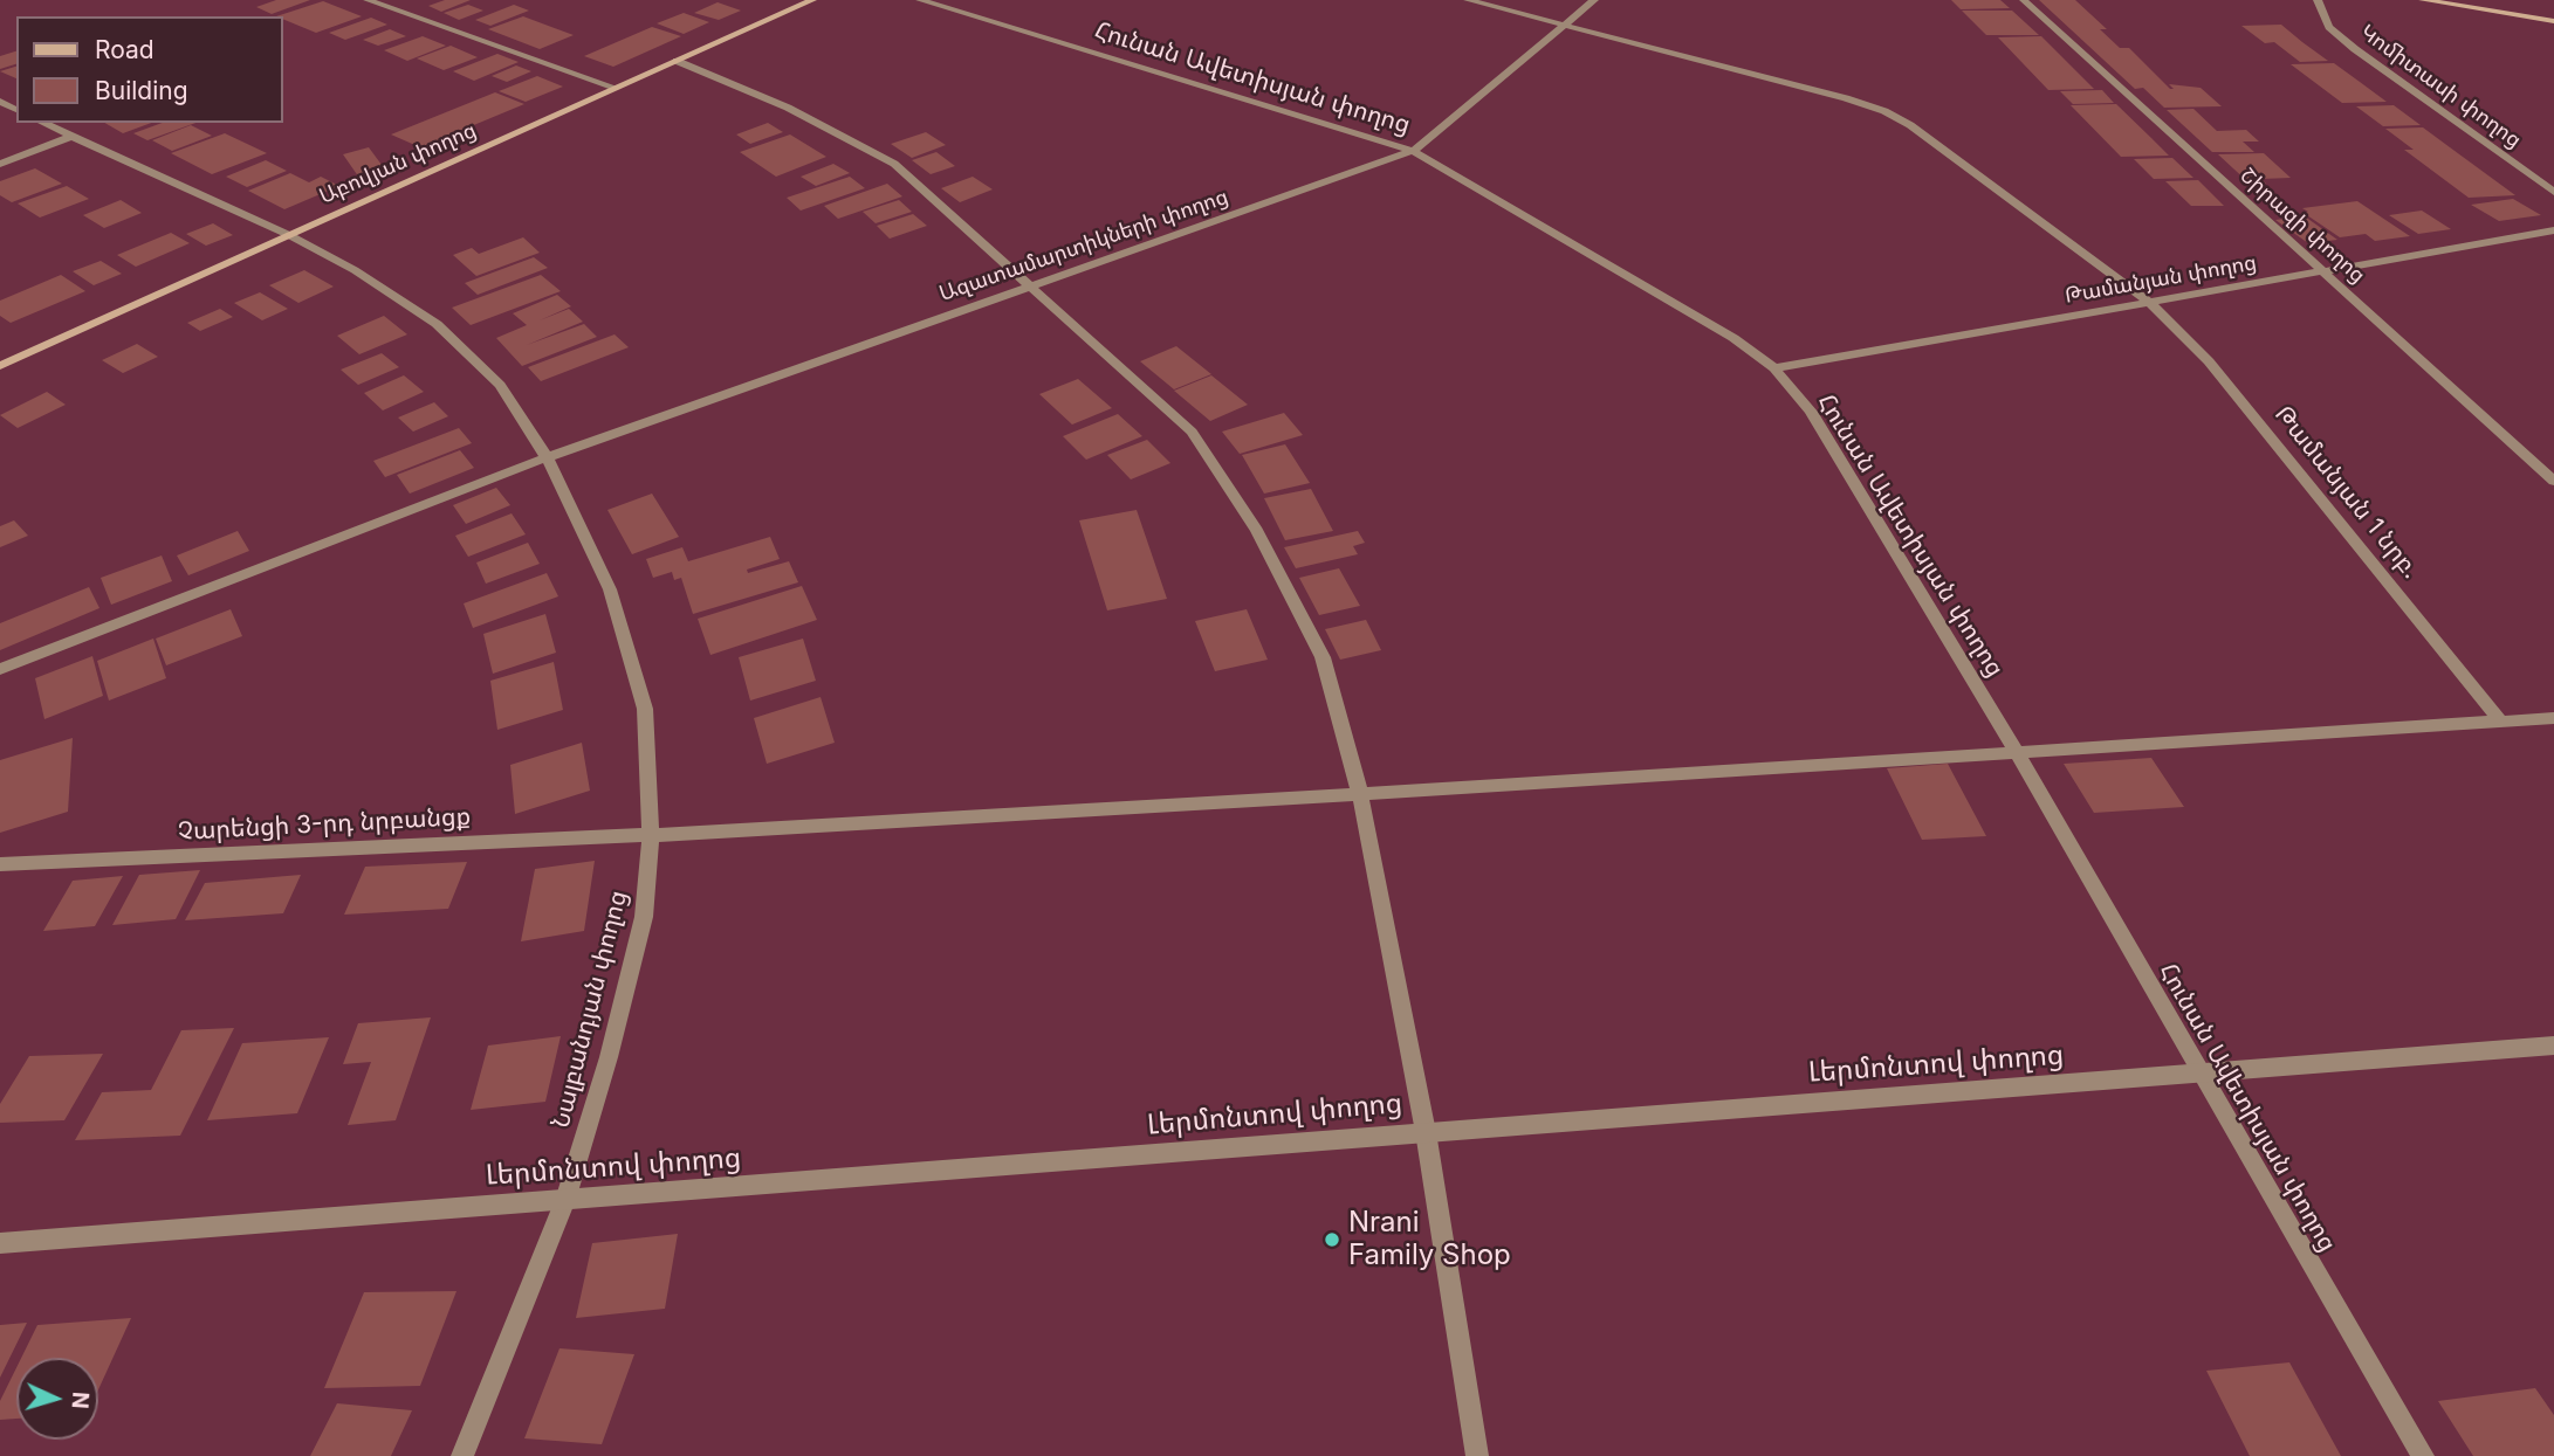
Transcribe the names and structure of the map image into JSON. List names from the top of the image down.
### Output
{
  "streets": {
    "main road": ["Աբովյան փողոց"],
    "street": [
      "Հունան Ավետիսյան փողոց",
      "Կոմիտասի փողոց",
      "Շիրազի փողոց",
      "Ազատամարտիկների փողոց",
      "Թամանյան փողոց",
      "Թամանյան 1 նրբ.",
      "Չարենցի 3-րդ նրբանցք",
      "Նալբանդյան փողոց",
      "Լերմոնտով փողոց"
    ]
  },
  "crossings": [
    ["Հունան Ավետիսյան փողոց", "Ազատամարտիկների փողոց"],
    ["Հունան Ավետիսյան փողոց", "Թամանյան փողոց"],
    ["Հունան Ավետիսյան փողոց", "Չարենցի 3-րդ նրբանցք"],
    ["Հունան Ավետիսյան փողոց", "Լերմոնտով փողոց"],
    ["Աբովյան փողոց", "Նալբանդյան փողոց"],
    ["Շիրազի փողոց", "Թամանյան փողոց"],
    ["Ազատամարտիկների փողոց", "Թամանյան 1 նրբ."],
    ["Ազատամարտիկների փողոց", "Նալբանդյան փողոց"],
    ["Թամանյան փողոց", "Թամանյան 1 նրբ."],
    ["Չարենցի 3-րդ նրբանցք", "Նալբանդյան փողոց"],
    ["Նալբանդյան փողոց", "Լերմոնտով փողոց"]
  ],
  "places": ["Nrani Family Shop"],
  "legend": ["Road", "Building"],
  "north": "right"
}
